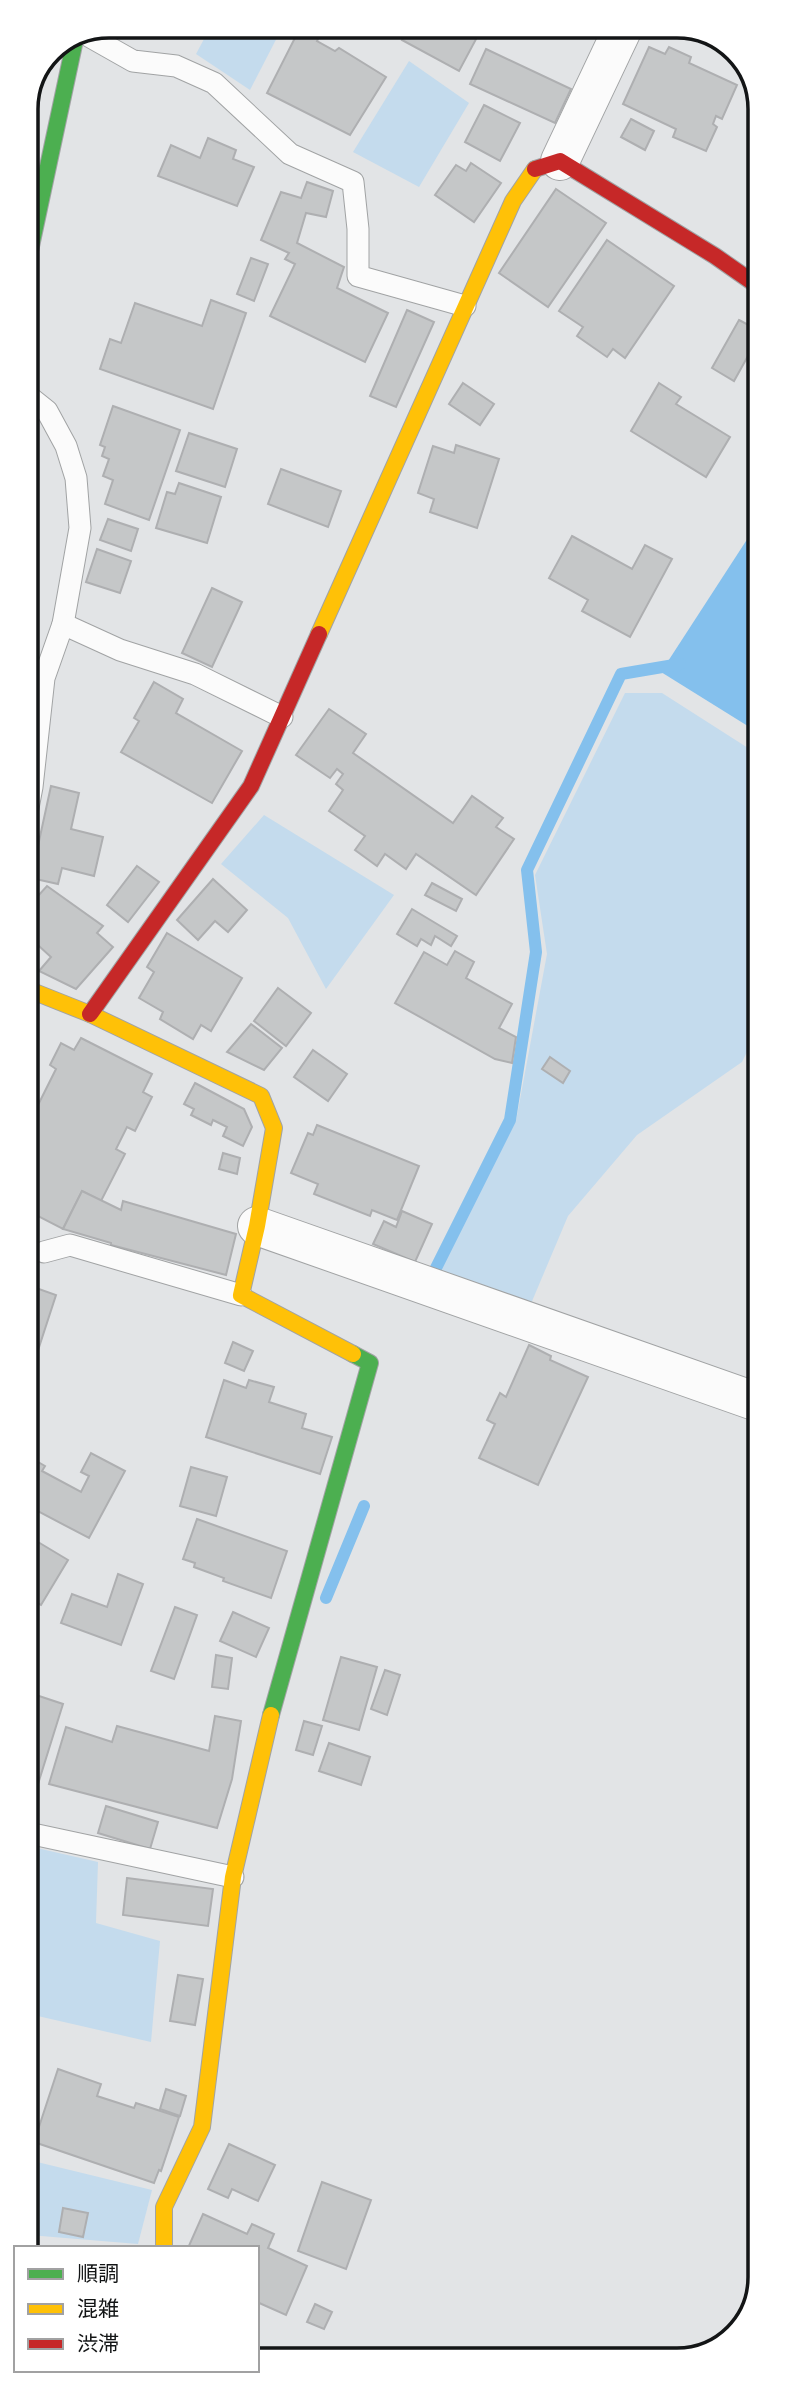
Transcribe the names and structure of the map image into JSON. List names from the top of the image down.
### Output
{
  "legend": ["順調", "混雑", "渋滞"]
}
